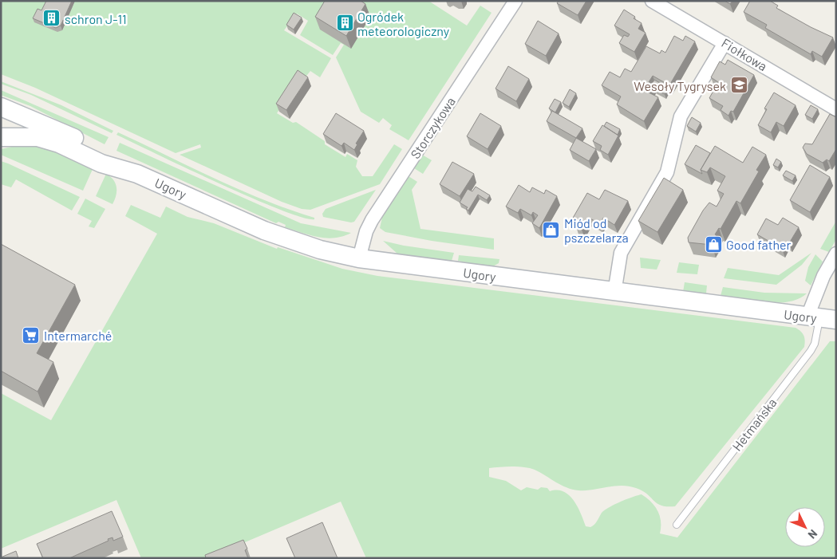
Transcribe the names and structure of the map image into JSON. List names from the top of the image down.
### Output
{
  "streets": {
    "street": ["Fiołkowa", "Storczykowa", "Ugory"],
    "lane": ["Hetmańska"]
  },
  "crossings": [
    ["Storczykowa", "Ugory"],
    ["Ugory", "Hetmańska"]
  ],
  "places": {
    "building": ["schron J-11", "Ogródek meteorologiczny"],
    "school or university": ["Wesoły Tygrysek"],
    "shop": ["Miód od pszczelarza", "Good father"],
    "supermarket": ["Intermarché"]
  },
  "north": "bottom right"
}
